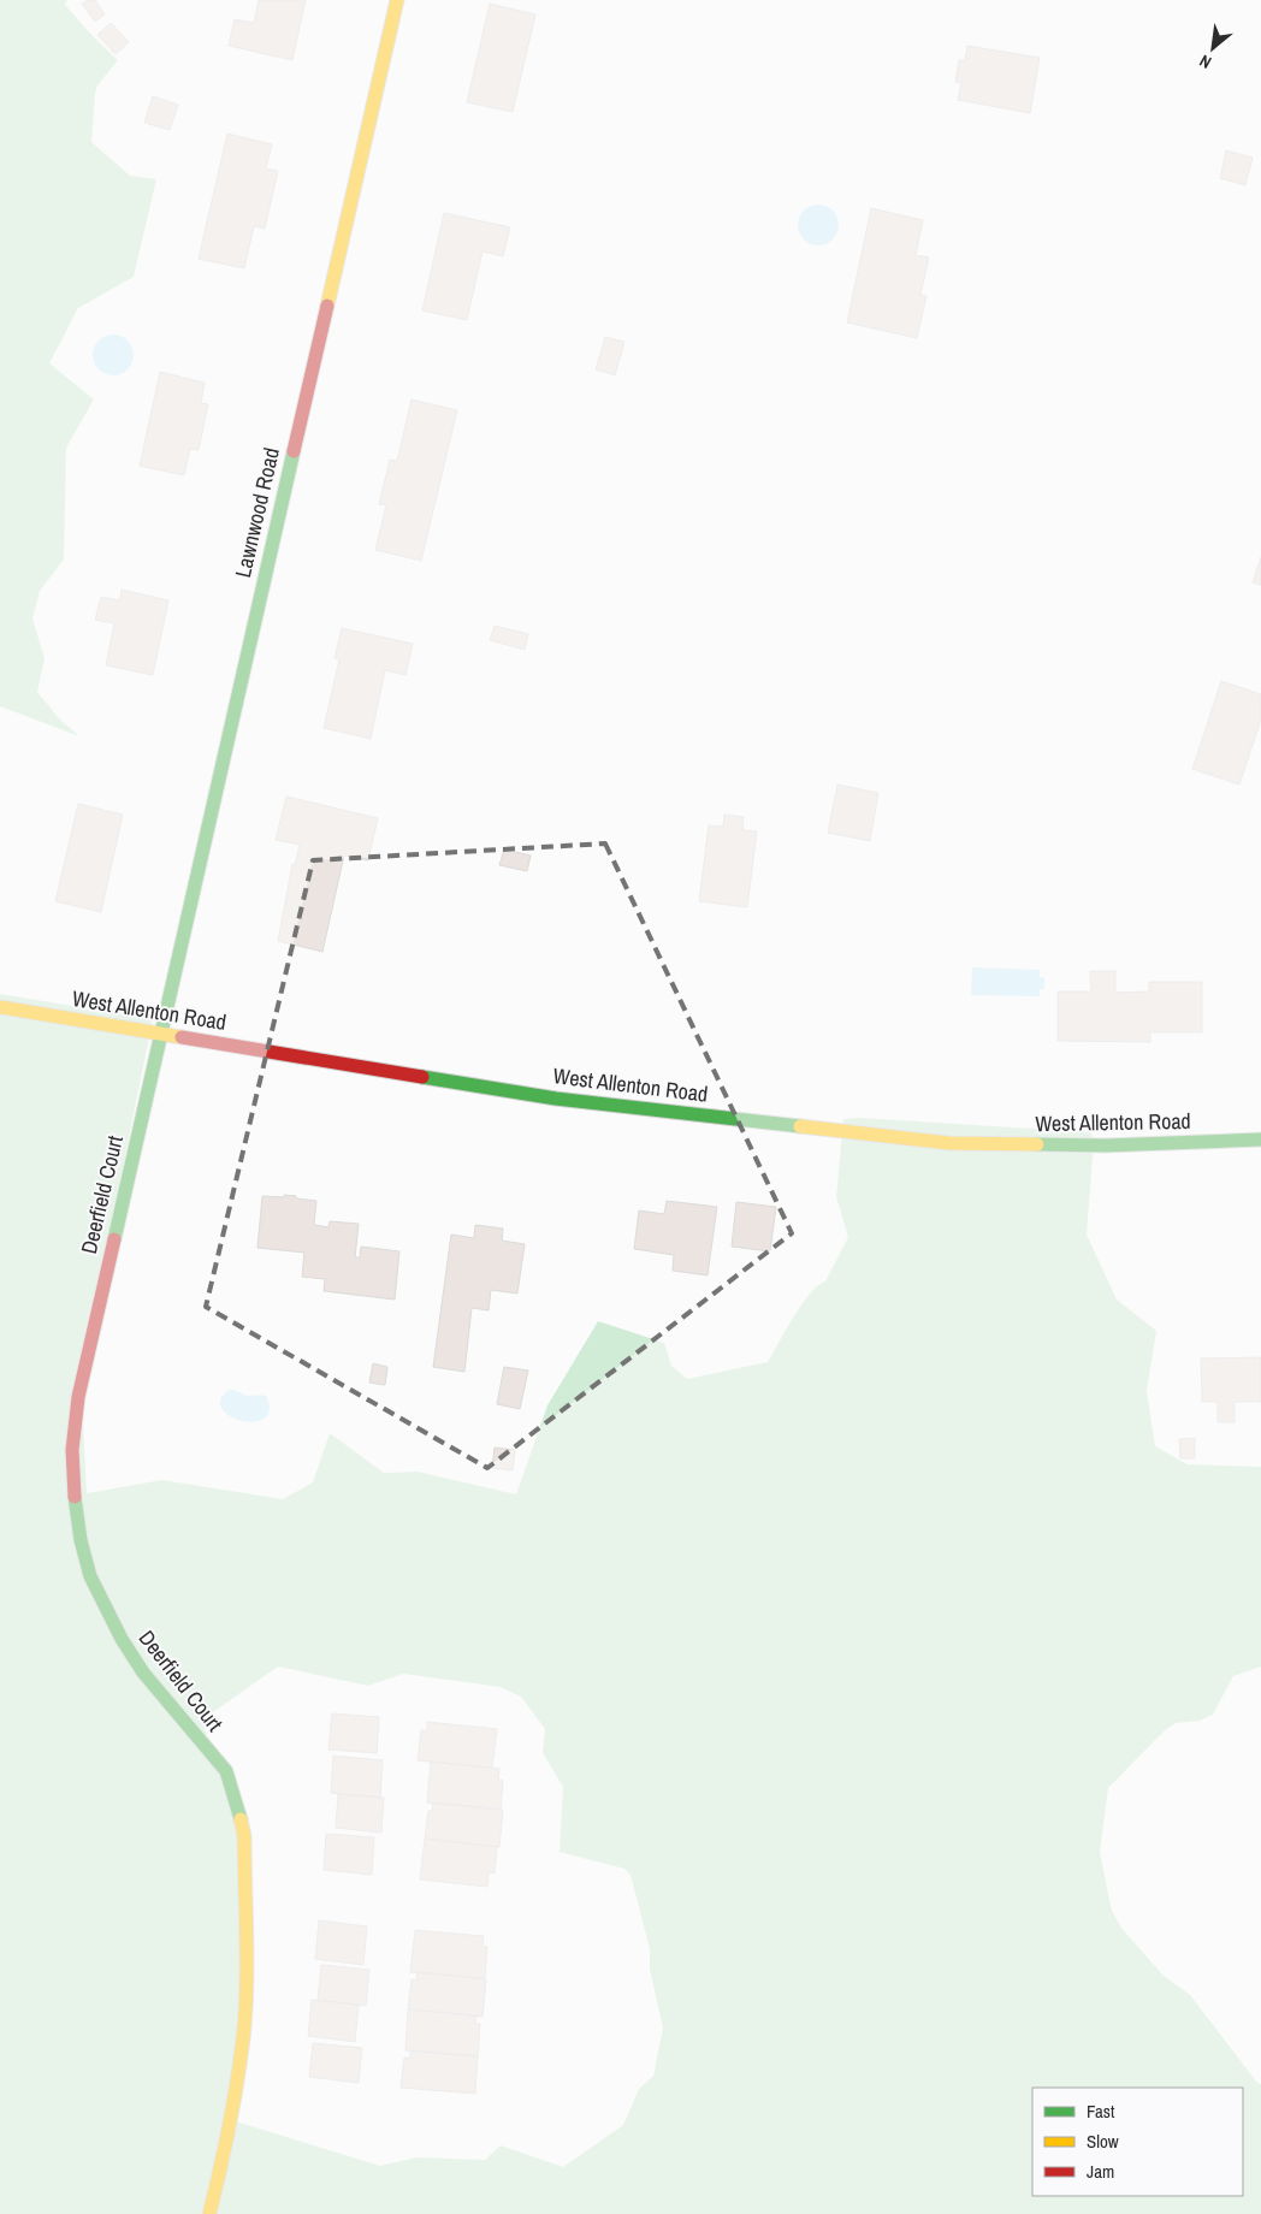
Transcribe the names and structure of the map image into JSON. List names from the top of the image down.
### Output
{
  "streets": {
    "street": ["Lawnwood Road", "West Allenton Road", "Deerfield Court"]
  },
  "crossings": [
    ["Lawnwood Road", "West Allenton Road"],
    ["Lawnwood Road", "Deerfield Court"],
    ["West Allenton Road", "Deerfield Court"]
  ],
  "legend": ["Fast", "Slow", "Jam"],
  "north": "bottom left"
}
